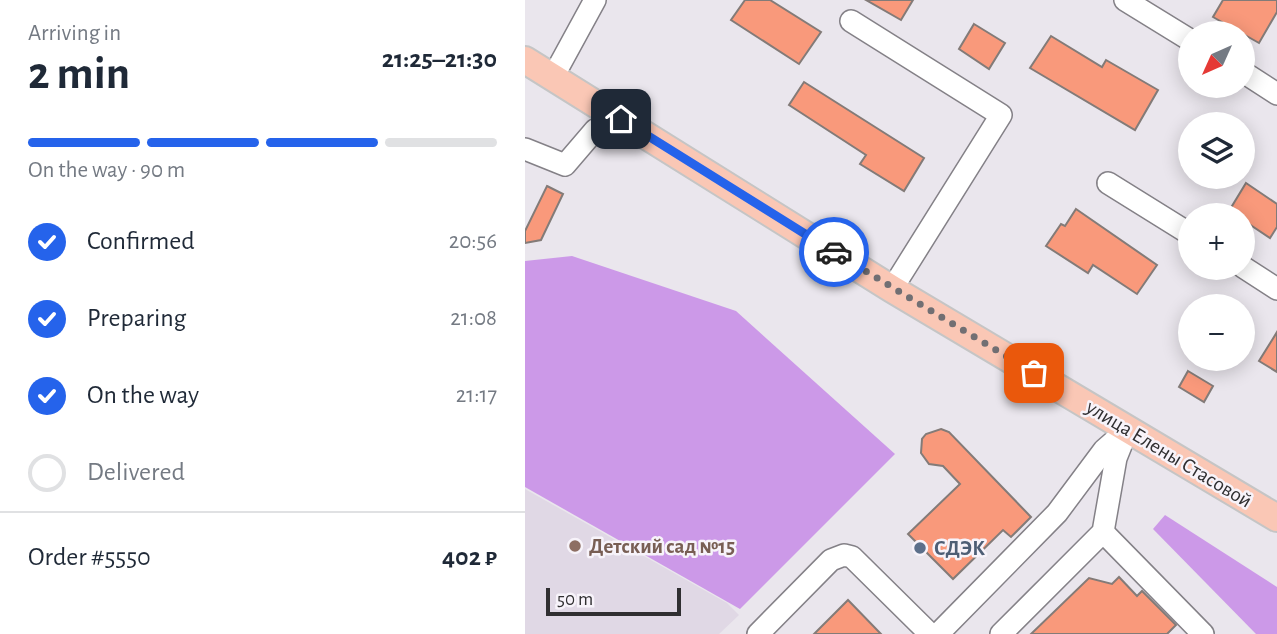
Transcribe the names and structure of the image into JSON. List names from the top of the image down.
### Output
{
  "streets": {
    "main road": ["улица Елены Стасовой"]
  },
  "places": ["Детский сад №15", "СДЭК"],
  "scale_bar": "50 m",
  "north": "bottom left",
  "page": {
    "heading": ["2 min", "Arriving in", "21:25–21:30"],
    "panel": ["Order #5550", "402 ₽"],
    "map_buttons": ["+", "−"],
    "bar": "On the way · 90 m",
    "list": [
      ["Confirmed", "20:56"],
      ["Preparing", "21:08"],
      ["On the way", "21:17"],
      "Delivered"
    ],
    "scale": "50 m"
  }
}
